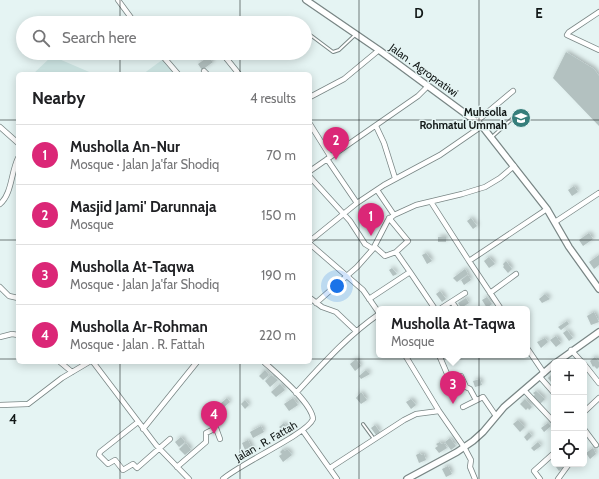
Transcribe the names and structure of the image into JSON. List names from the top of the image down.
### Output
{
  "streets": {
    "street": ["Jalan . Agropratiwi", "Jalan . R. Fattah"]
  },
  "places": {
    "school or university": ["Muhsolla Rohmatul Ummah"]
  },
  "page": {
    "search": "Search here",
    "heading": ["Nearby", "4 results"],
    "list": [
      {
        "mark": "1",
        "name": "Musholla An-Nur",
        "note": "Mosque · Jalan Ja'far Shodiq",
        "value": "70 m"
      },
      {
        "mark": "2",
        "name": "Masjid Jami' Darunnaja",
        "note": "Mosque",
        "value": "150 m"
      },
      {
        "mark": "3",
        "name": "Musholla At-Taqwa",
        "note": "Mosque · Jalan Ja'far Shodiq",
        "value": "190 m"
      },
      {
        "mark": "4",
        "name": "Musholla Ar-Rohman",
        "note": "Mosque · Jalan . R. Fattah",
        "value": "220 m"
      }
    ],
    "pins": [
      "2",
      "1",
      "3",
      "4"
    ],
    "popup": ["Musholla At-Taqwa", "Mosque"],
    "map_buttons": ["+", "−"]
  },
  "grid": {
    "columns": ["D", "E"],
    "rows": ["4"]
  }
}
